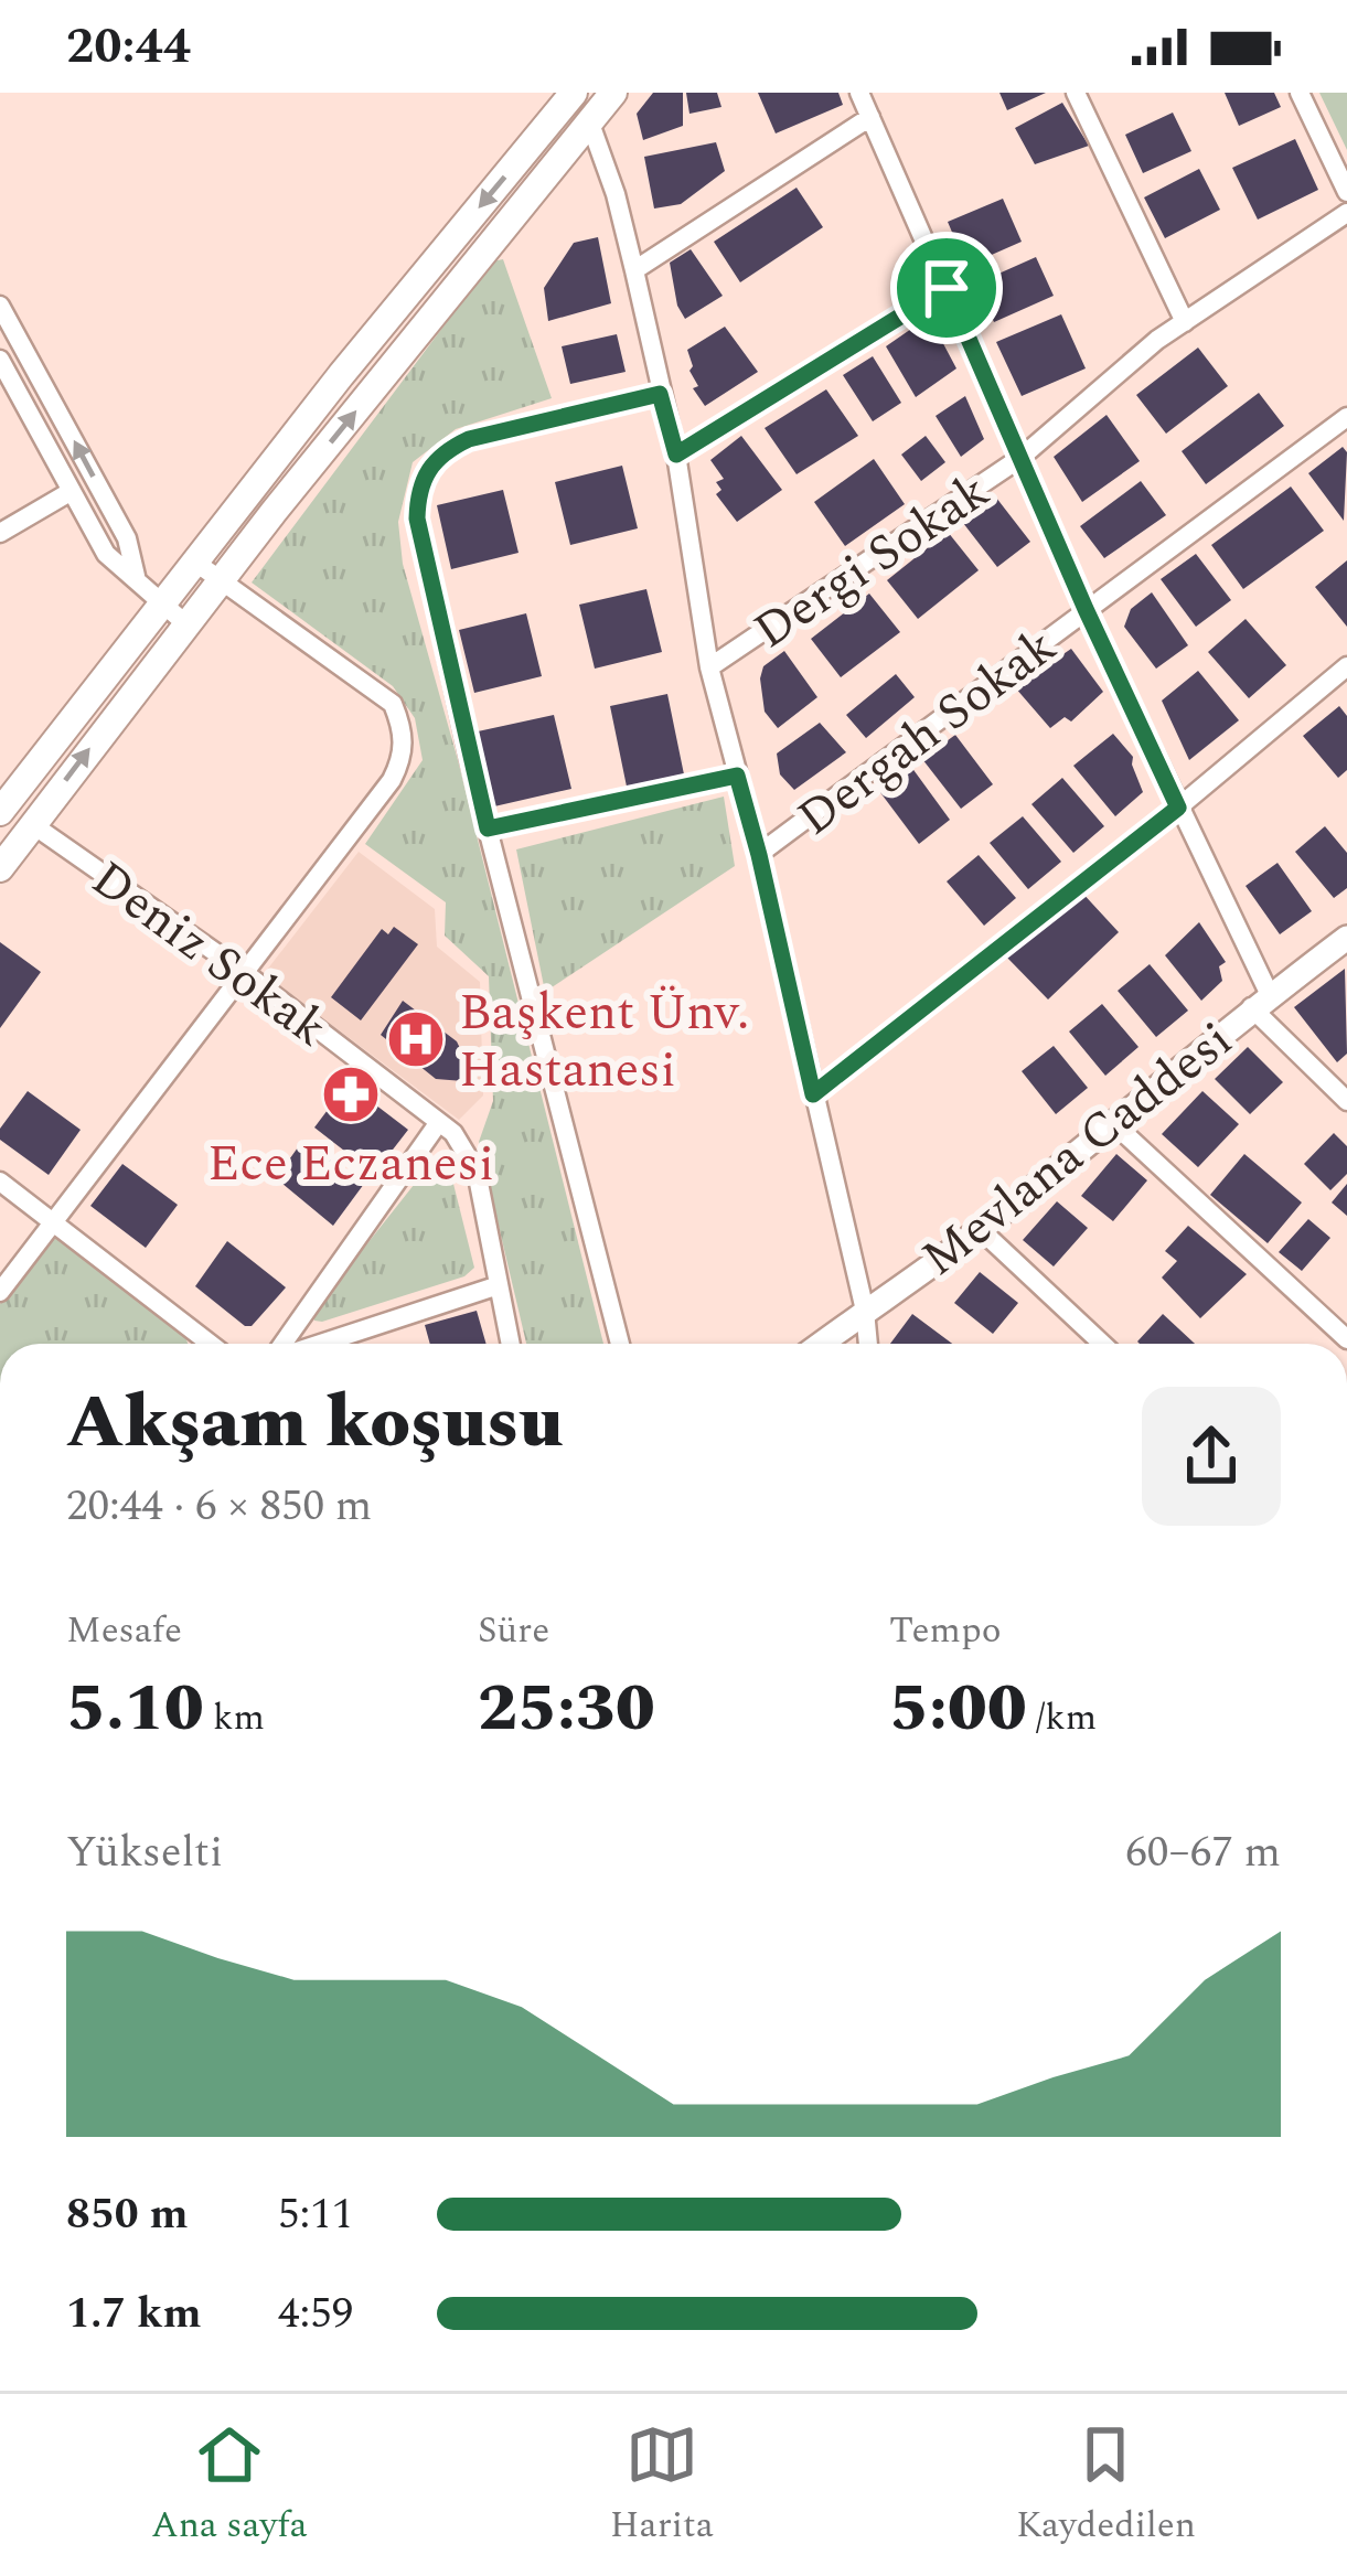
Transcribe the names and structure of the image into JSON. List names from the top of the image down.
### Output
{
  "streets": {
    "street": [
      "Dergi Sokak",
      "Dergah Sokak",
      "Deniz Sokak",
      "Mevlana Caddesi"
    ]
  },
  "places": {
    "hospital": ["Başkent Ünv. Hastanesi"],
    "pharmacy": ["Ece Eczanesi"]
  },
  "page": {
    "status": "20:44",
    "heading": ["Akşam koşusu", "20:44 · 6 × 850 m"],
    "stats": [
      ["Mesafe", "5.10 km"],
      ["Süre", "25:30"],
      ["Tempo", "5:00 /km"]
    ],
    "chart": ["Yükselti", "60–67 m"],
    "list": [
      {
        "name": "850 m",
        "note": "5:11"
      },
      {
        "name": "1.7 km",
        "note": "4:59"
      }
    ],
    "tabs": ["Ana sayfa", "Harita", "Kaydedilen"]
  }
}
